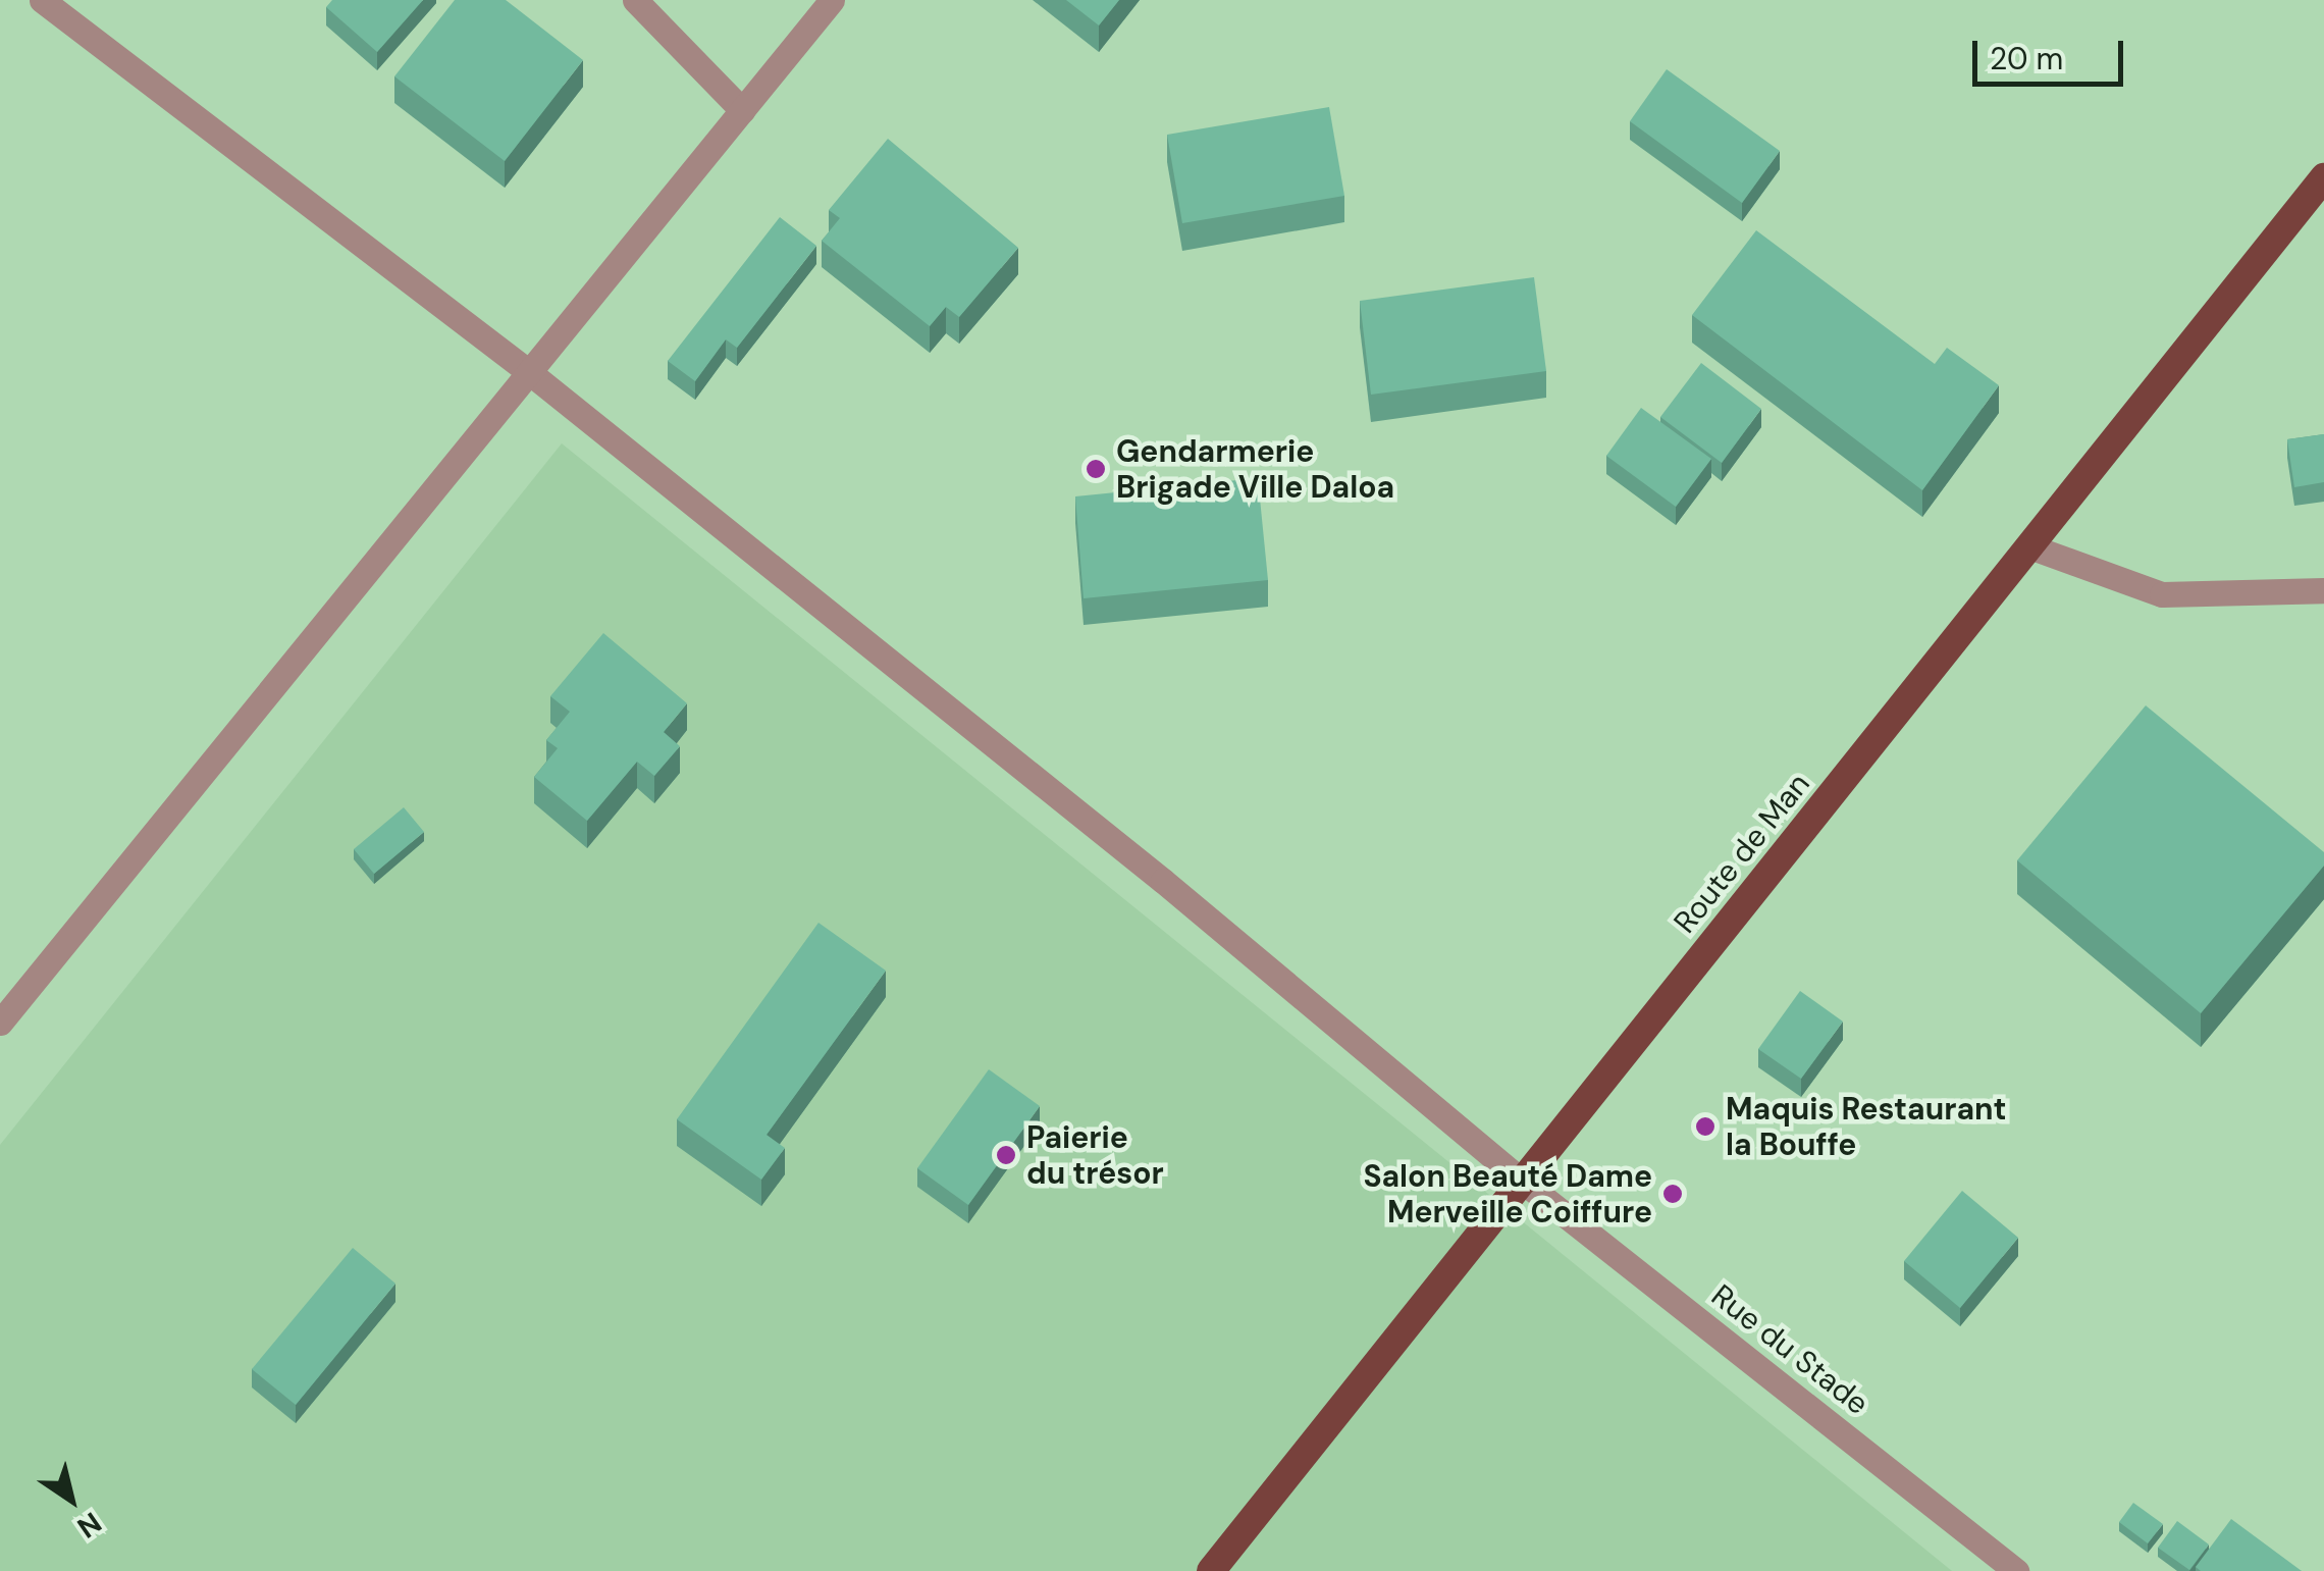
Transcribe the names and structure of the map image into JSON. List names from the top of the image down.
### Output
{
  "streets": {
    "highway": ["Route de Man"],
    "street": ["Rue du Stade"]
  },
  "crossings": [
    ["Route de Man", "Rue du Stade"]
  ],
  "places": [
    "Gendarmerie Brigade Ville Daloa",
    "Maquis Restaurant la Bouffe",
    "Paierie du trésor",
    "Salon Beauté Dame Merveille Coiffure"
  ],
  "scale_bar": "20 m",
  "north": "bottom right"
}
